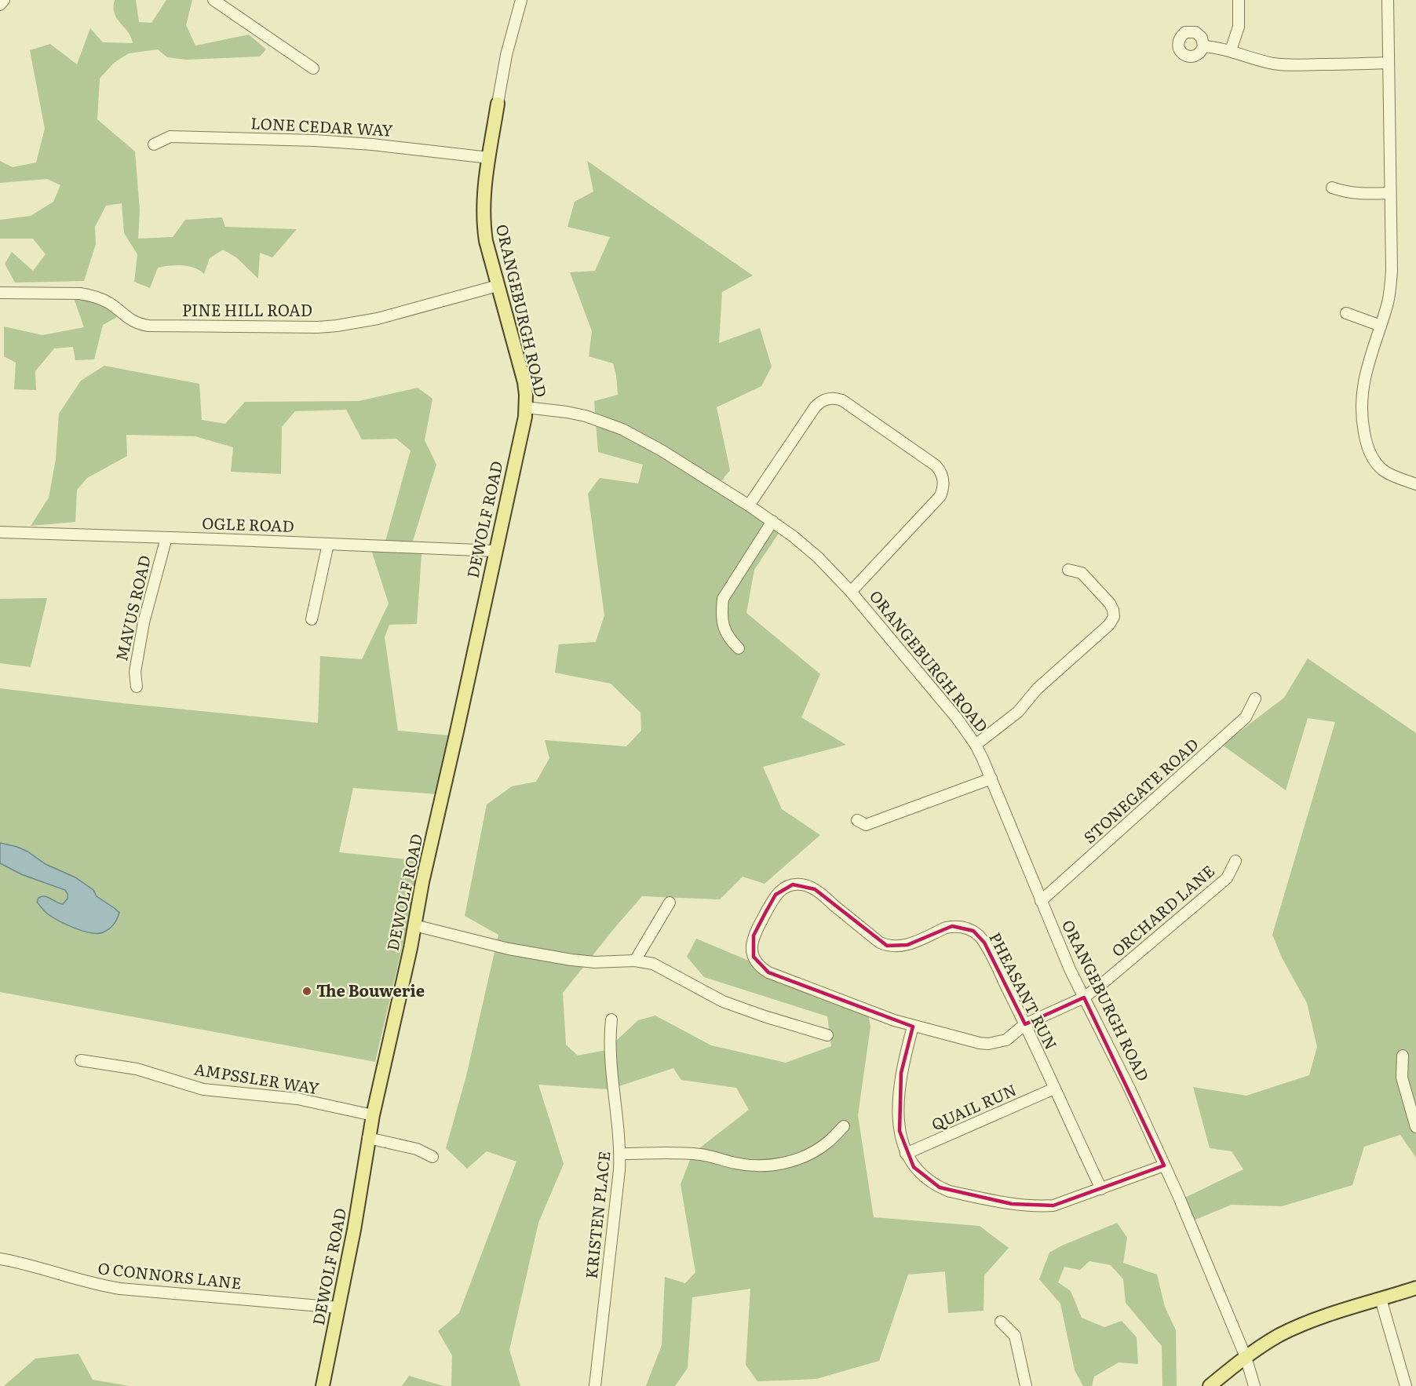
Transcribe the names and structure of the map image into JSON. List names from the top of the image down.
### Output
{
  "streets": {
    "main road": ["ORANGEBURGH ROAD", "DEWOLF ROAD"],
    "street": [
      "LONE CEDAR WAY",
      "PINE HILL ROAD",
      "OGLE ROAD",
      "MAVUS ROAD",
      "STONEGATE ROAD",
      "ORCHARD LANE",
      "PHEASANT RUN",
      "AMPSSLER WAY",
      "QUAIL RUN",
      "KRISTEN PLACE",
      "O CONNORS LANE"
    ]
  },
  "crossings": [
    ["LONE CEDAR WAY", "ORANGEBURGH ROAD"],
    ["PINE HILL ROAD", "ORANGEBURGH ROAD"],
    ["ORANGEBURGH ROAD", "DEWOLF ROAD"],
    ["ORANGEBURGH ROAD", "STONEGATE ROAD"],
    ["ORANGEBURGH ROAD", "ORCHARD LANE"],
    ["DEWOLF ROAD", "OGLE ROAD"],
    ["DEWOLF ROAD", "AMPSSLER WAY"],
    ["DEWOLF ROAD", "O CONNORS LANE"],
    ["OGLE ROAD", "MAVUS ROAD"],
    ["ORCHARD LANE", "PHEASANT RUN"],
    ["PHEASANT RUN", "QUAIL RUN"]
  ],
  "places": ["The Bouwerie"]
}
